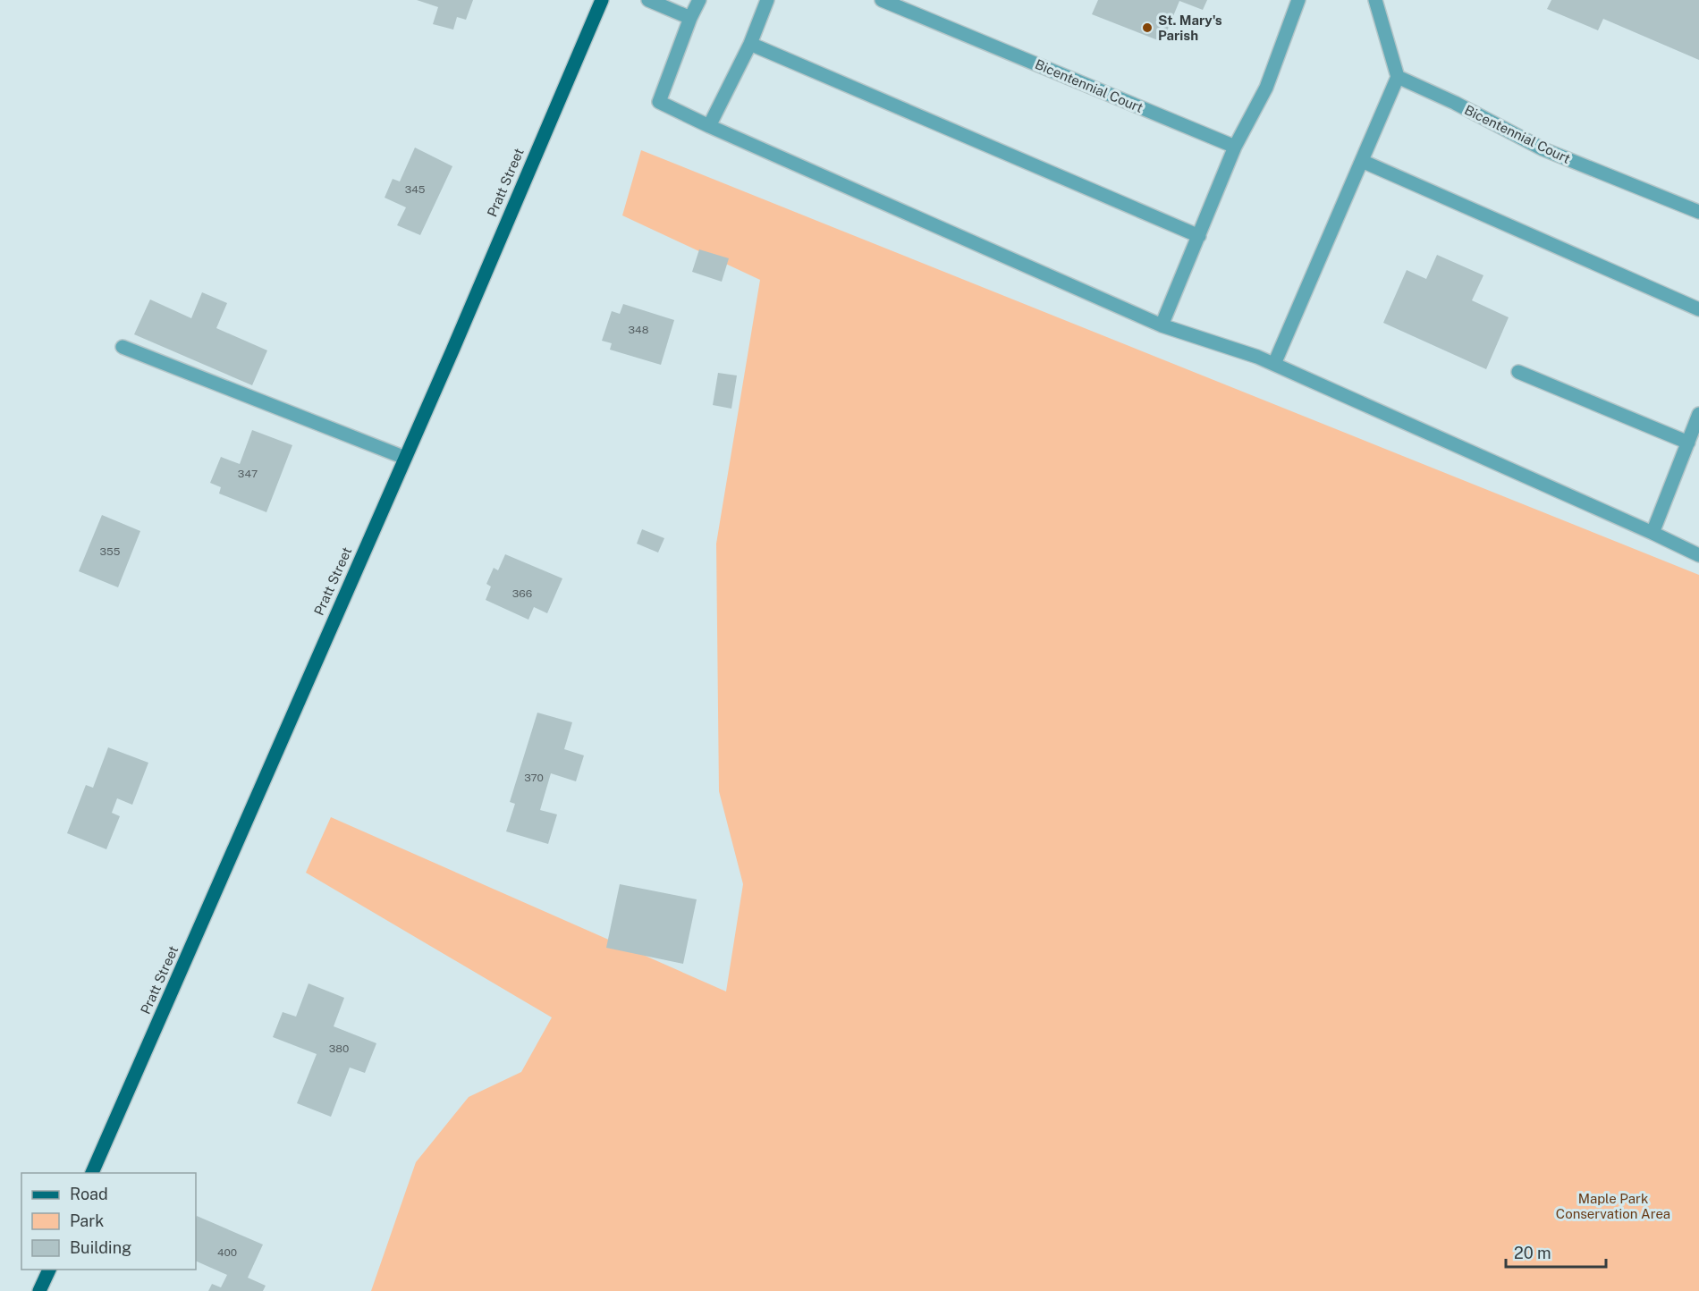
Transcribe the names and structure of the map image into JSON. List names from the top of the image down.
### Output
{
  "streets": {
    "main road": ["Pratt Street"],
    "lane": ["Bicentennial Court"]
  },
  "parks": ["Maple Park Conservation Area"],
  "places": ["St. Mary's Parish"],
  "house_numbers": [
    "345",
    "348",
    "347",
    "355",
    "366",
    "370",
    "380",
    "400"
  ],
  "legend": ["Road", "Park", "Building"],
  "scale_bar": "20 m"
}
